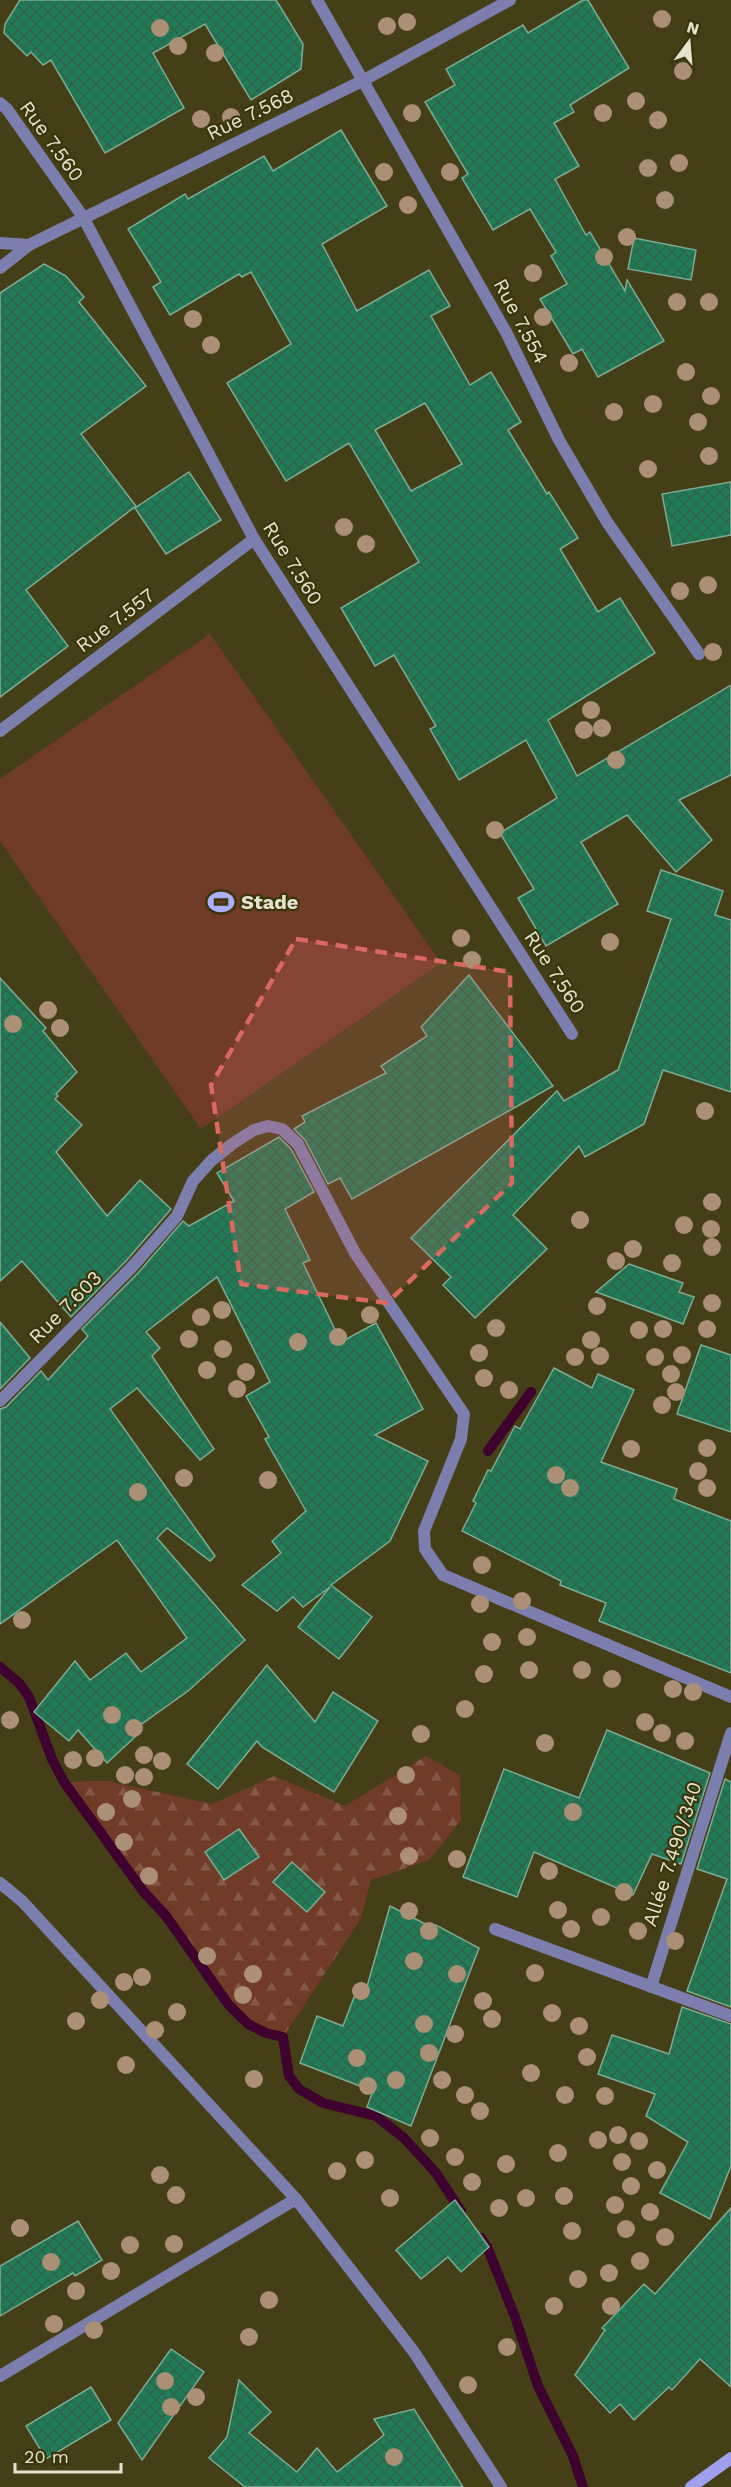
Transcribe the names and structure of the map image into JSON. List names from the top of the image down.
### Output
{
  "streets": {
    "street": [
      "Rue 7.568",
      "Rue 7.560",
      "Rue 7.554",
      "Rue 7.557",
      "Rue 7.603",
      "Allée 7.490/340"
    ]
  },
  "crossings": [
    ["Rue 7.568", "Rue 7.560"],
    ["Rue 7.568", "Rue 7.554"],
    ["Rue 7.560", "Rue 7.557"]
  ],
  "places": {
    "sports": ["Stade"]
  },
  "scale_bar": "20 m",
  "north": "top"
}
